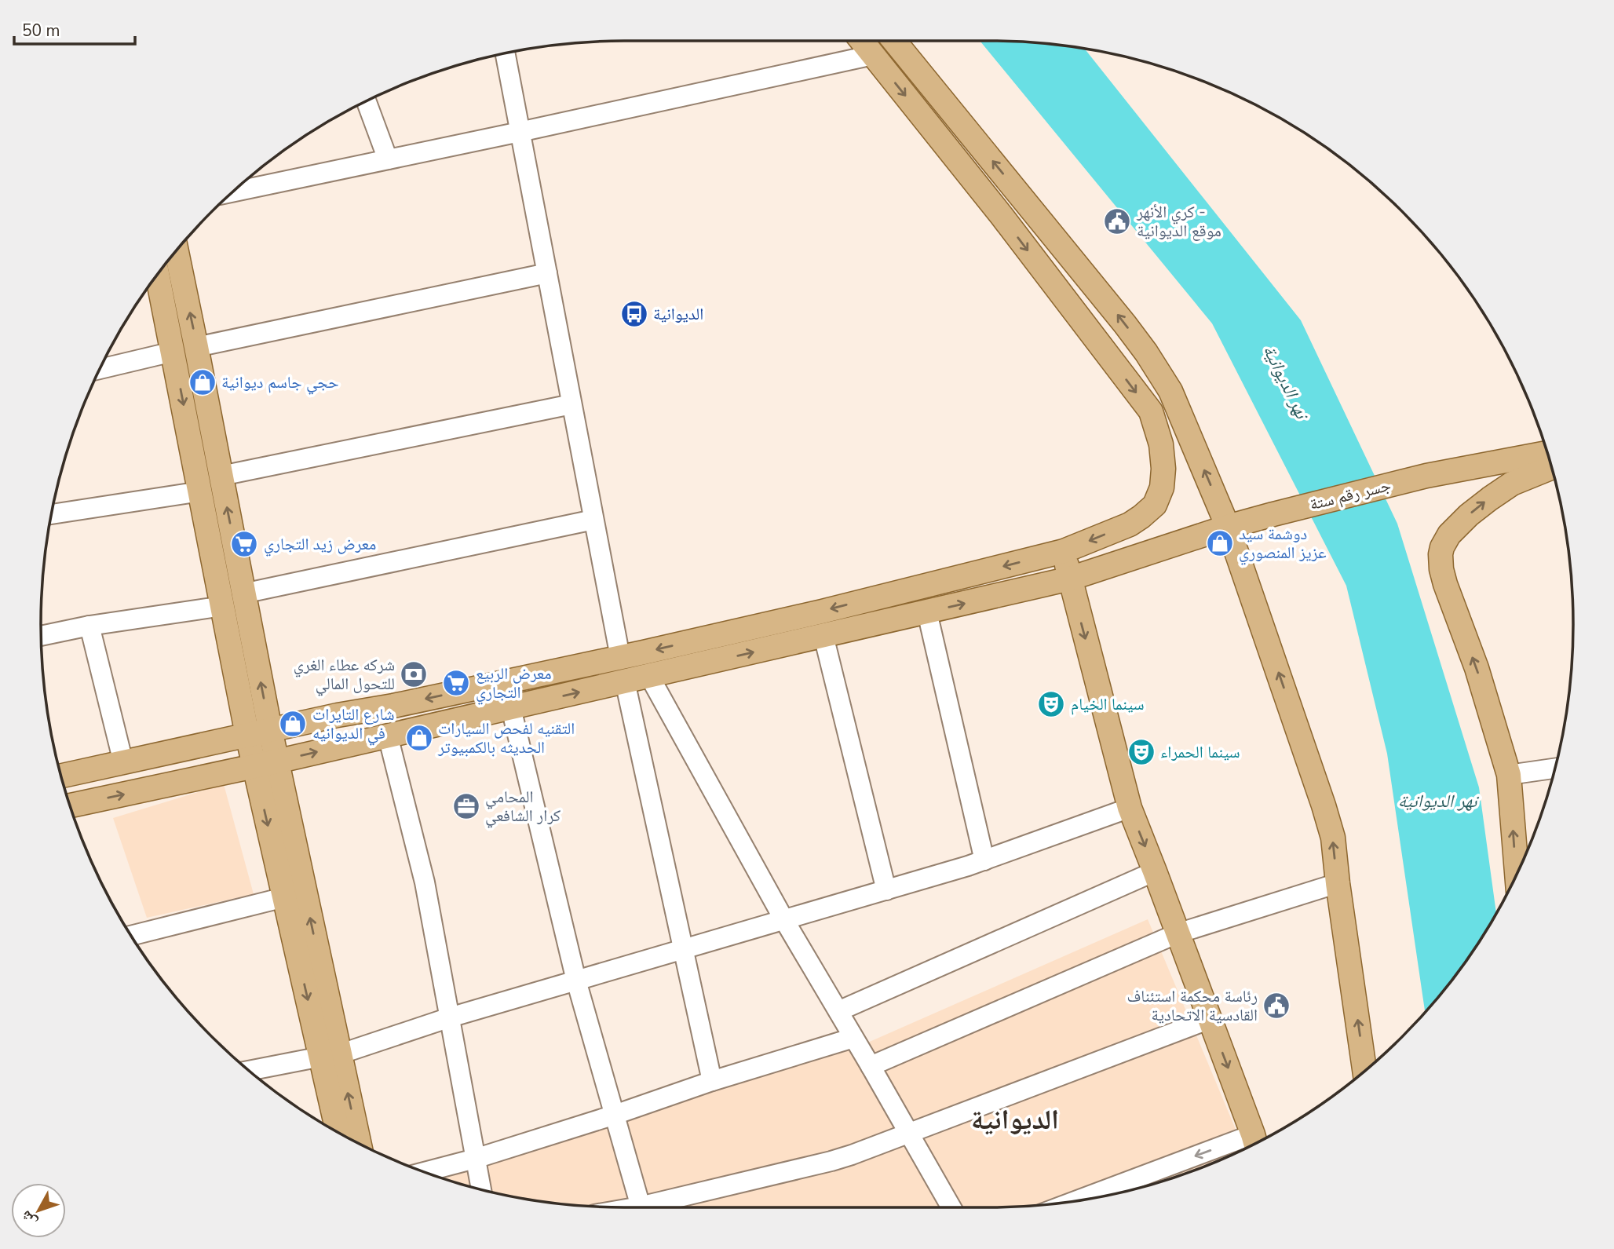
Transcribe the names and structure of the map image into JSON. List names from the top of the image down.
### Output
{
  "streets": {
    "main road": ["جسر رقم ستة"]
  },
  "districts": ["الديوانية"],
  "water": ["نهر الديوانية"],
  "places": {
    "public building": ["كري الأنهر - موقع الديوانية", "رئاسة محكمة استئناف القادسية الاتحادية"],
    "bus stop": ["الديوانية"],
    "shop": [
      "حجي جاسم ديوانية",
      "دوشمة سيد عزيز المنصوري",
      "شارع التايرات في الديوانيه",
      "التقنيه لفحص السيارات الحديثه بالكمبيوتر"
    ],
    "supermarket": ["معرض زيد التجاري", "معرض الربيع التجاري"],
    "bank": ["شركه عطاء الغري للتحول المالي"],
    "theatre": ["سينما الخيام", "سينما الحمراء"],
    "office": ["المحامي كرار الشافعي"]
  },
  "scale_bar": "50 m",
  "north": "bottom left"
}
